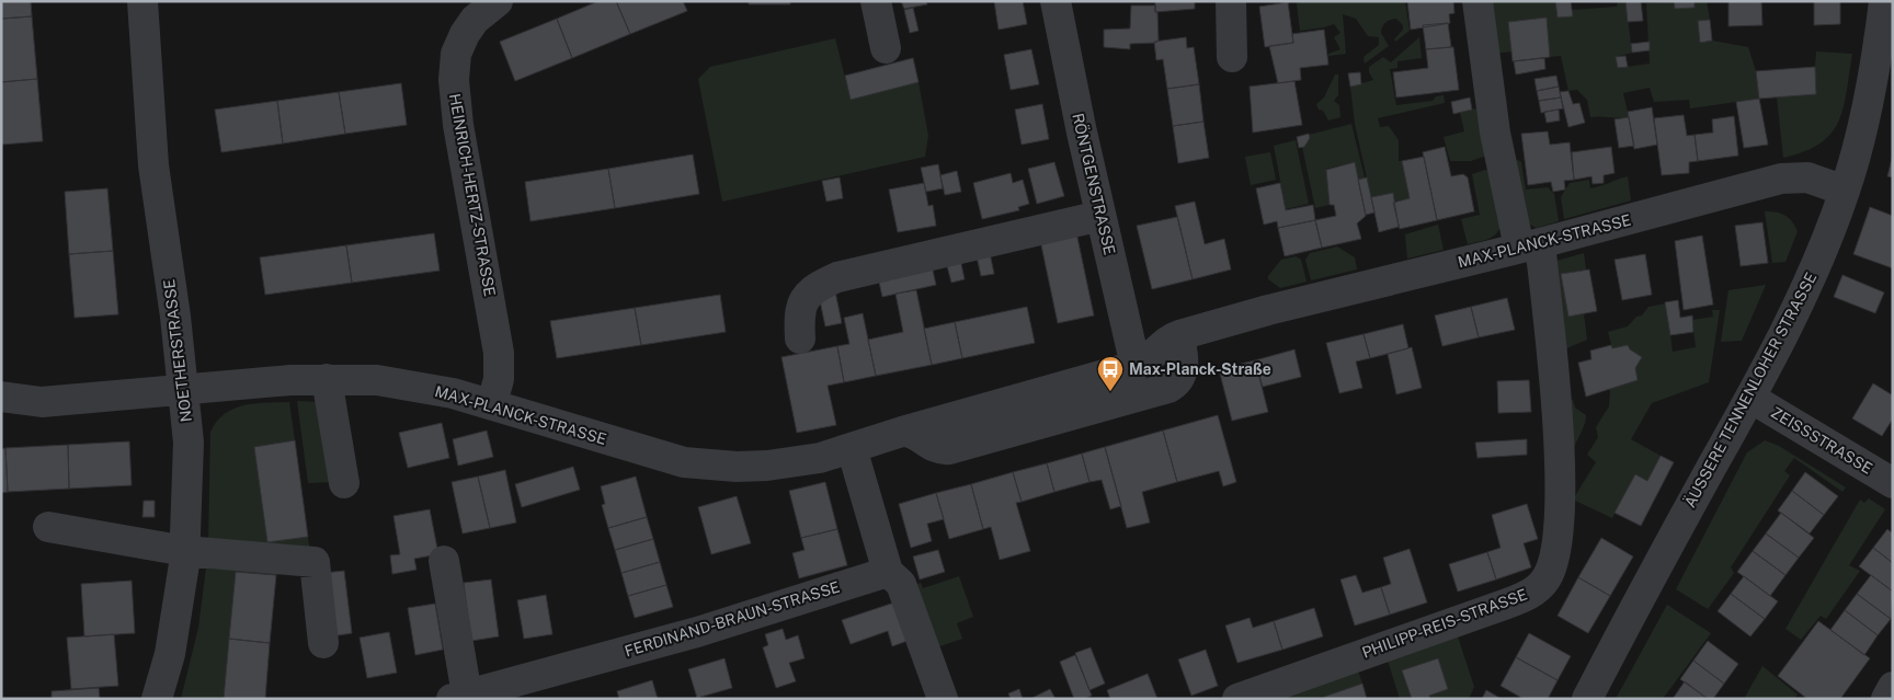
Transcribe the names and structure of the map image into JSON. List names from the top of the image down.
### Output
{
  "streets": {
    "street": [
      "RÖNTGENSTRASSE",
      "HEINRICH-HERTZ-STRASSE",
      "MAX-PLANCK-STRASSE",
      "NOETHERSTRASSE",
      "ÄUSSERE TENNENLOHER STRASSE",
      "ZEISSSTRASSE",
      "FERDINAND-BRAUN-STRASSE",
      "PHILIPP-REIS-STRASSE"
    ]
  },
  "crossings": [
    ["RÖNTGENSTRASSE", "MAX-PLANCK-STRASSE"],
    ["HEINRICH-HERTZ-STRASSE", "MAX-PLANCK-STRASSE"],
    ["MAX-PLANCK-STRASSE", "NOETHERSTRASSE"],
    ["MAX-PLANCK-STRASSE", "ÄUSSERE TENNENLOHER STRASSE"],
    ["MAX-PLANCK-STRASSE", "PHILIPP-REIS-STRASSE"],
    ["ÄUSSERE TENNENLOHER STRASSE", "ZEISSSTRASSE"]
  ],
  "places": {
    "bus stop": ["Max-Planck-Straße"]
  }
}
